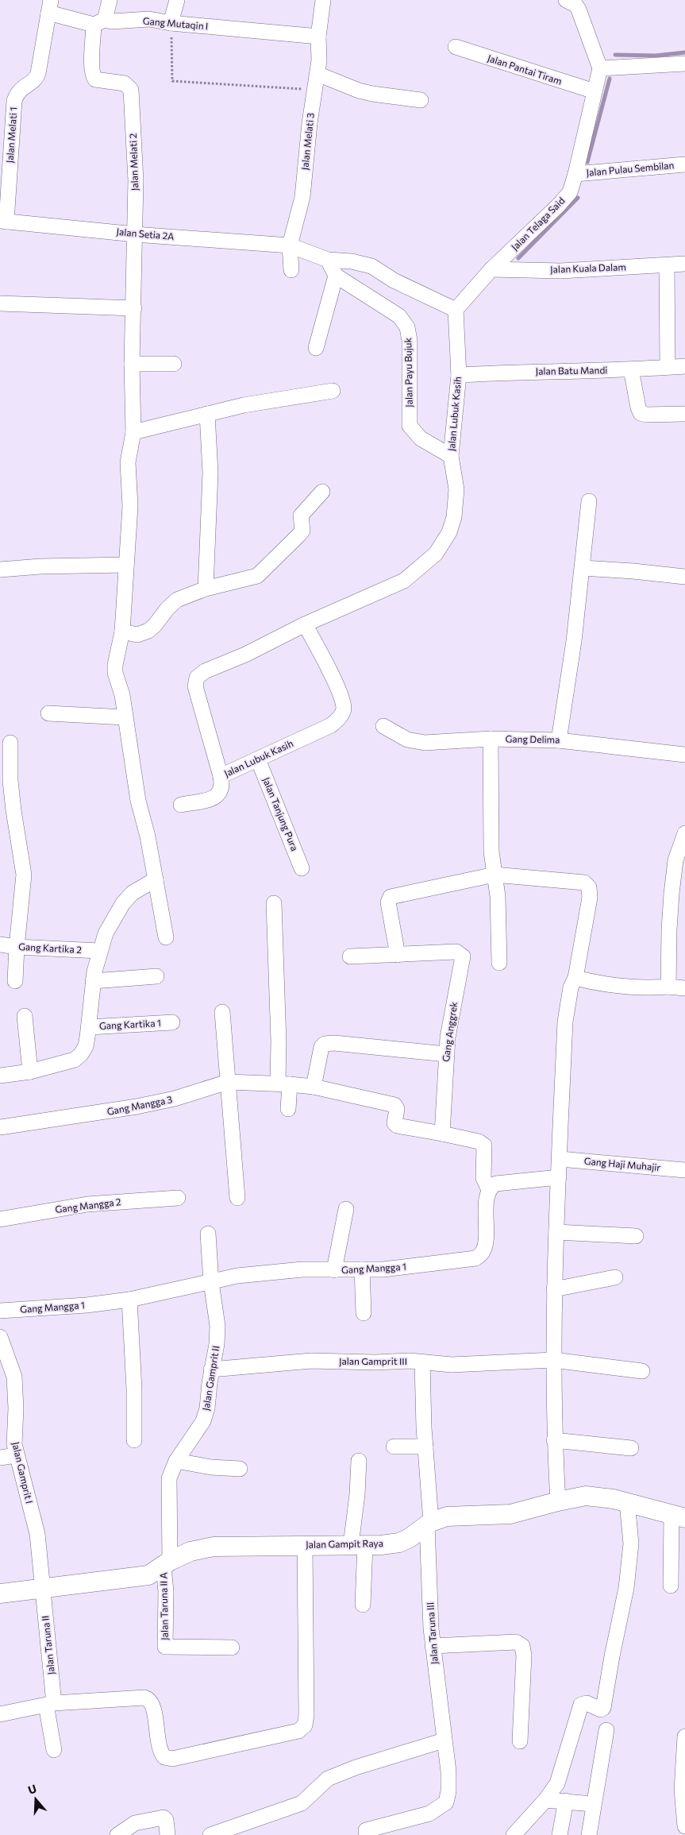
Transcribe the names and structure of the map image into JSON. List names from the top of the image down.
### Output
{
  "streets": {
    "street": [
      "Gang Mutaqin I",
      "Jalan Pantai Tiram",
      "Jalan Melati 1",
      "Jalan Melati 3",
      "Jalan Melati 2",
      "Jalan Pulau Sembilan",
      "Jalan Telaga Said",
      "Jalan Setia 2A",
      "Jalan Kuala Dalam",
      "Jalan Batu Mandi",
      "Jalan Payu Bujuk",
      "Jalan Lubuk Kasih",
      "Gang Delima",
      "Jalan Tanjung Pura",
      "Gang Kartika 2",
      "Gang Kartika 1",
      "Gang Anggrek",
      "Gang Mangga 3",
      "Gang Haji Muhajir",
      "Gang Mangga 2",
      "Gang Mangga 1",
      "Jalan Gamprit III",
      "Jalan Gamprit II",
      "Jalan Gamprit I",
      "Jalan Gampit Raya",
      "Jalan Taruna II A",
      "Jalan Taruna III",
      "Jalan Taruna II"
    ]
  },
  "crossings": [
    ["Gang Mutaqin I", "Jalan Melati 1"],
    ["Gang Mutaqin I", "Jalan Melati 3"],
    ["Gang Mutaqin I", "Jalan Melati 2"],
    ["Jalan Pantai Tiram", "Jalan Telaga Said"],
    ["Jalan Melati 1", "Jalan Setia 2A"],
    ["Jalan Melati 3", "Jalan Setia 2A"],
    ["Jalan Melati 2", "Jalan Setia 2A"],
    ["Jalan Pulau Sembilan", "Jalan Telaga Said"],
    ["Jalan Telaga Said", "Jalan Kuala Dalam"],
    ["Jalan Telaga Said", "Jalan Lubuk Kasih"],
    ["Jalan Batu Mandi", "Jalan Lubuk Kasih"],
    ["Jalan Payu Bujuk", "Jalan Lubuk Kasih"],
    ["Jalan Lubuk Kasih", "Jalan Tanjung Pura"],
    ["Gang Anggrek", "Gang Mangga 3"],
    ["Gang Mangga 1", "Jalan Gamprit II"],
    ["Jalan Gamprit III", "Jalan Gamprit II"],
    ["Jalan Gamprit III", "Jalan Gampit Raya"],
    ["Jalan Gamprit III", "Jalan Taruna III"],
    ["Jalan Gamprit II", "Jalan Gampit Raya"],
    ["Jalan Gamprit II", "Jalan Taruna II A"],
    ["Jalan Gamprit I", "Jalan Gampit Raya"],
    ["Jalan Gamprit I", "Jalan Taruna II"],
    ["Jalan Gampit Raya", "Jalan Taruna II A"],
    ["Jalan Gampit Raya", "Jalan Taruna III"],
    ["Jalan Gampit Raya", "Jalan Taruna II"]
  ],
  "north": "top"
}
